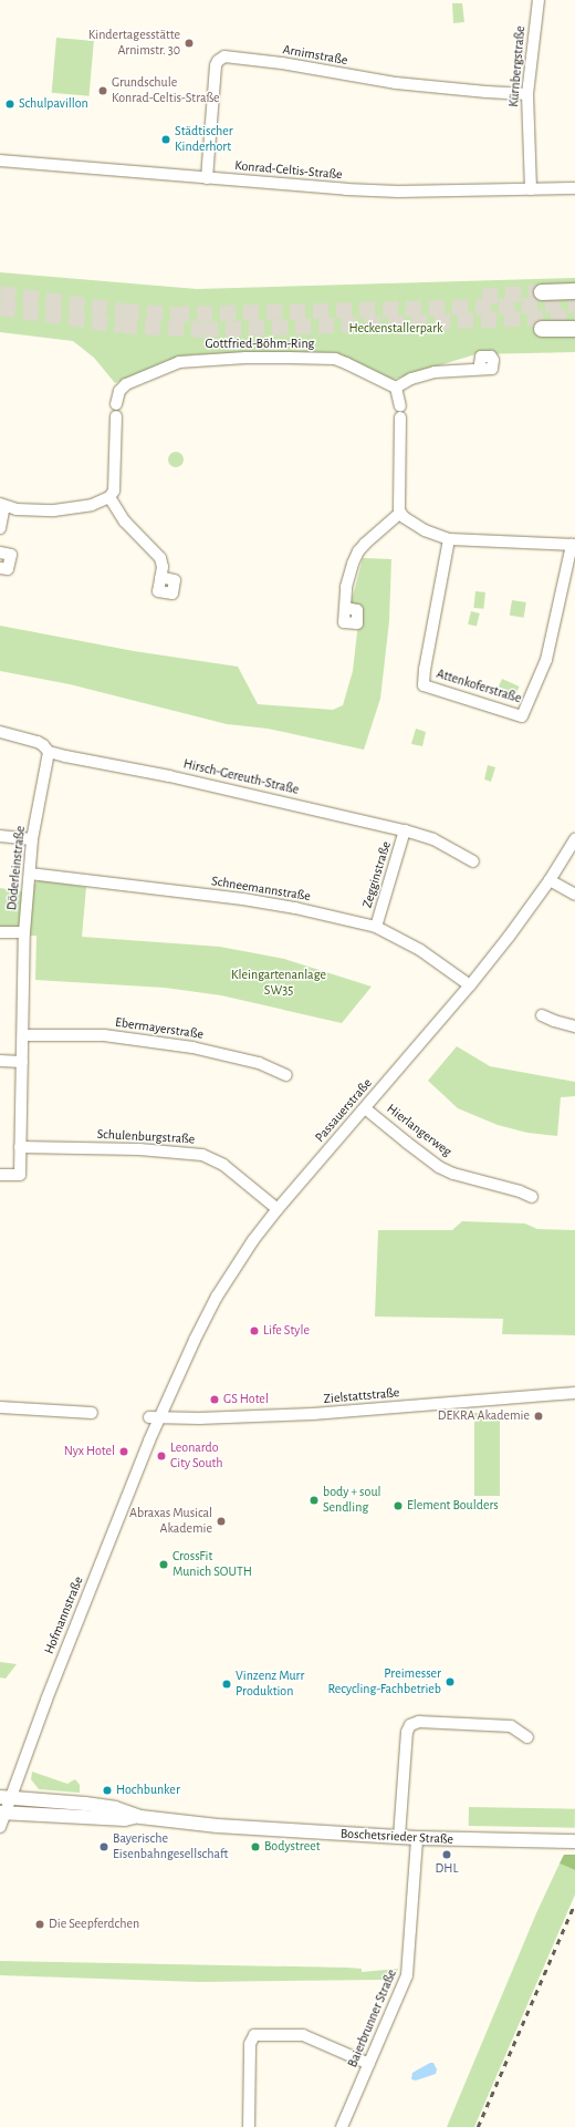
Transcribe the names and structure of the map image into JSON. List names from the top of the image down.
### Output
{
  "streets": {
    "main road": ["Boschetsrieder Straße"],
    "street": [
      "Arnimstraße",
      "Kürnbergstraße",
      "Konrad-Celtis-Straße",
      "Gottfried-Böhm-Ring",
      "Attenkoferstraße",
      "Hirsch-Gereuth-Straße",
      "Döderleinstraße",
      "Zegginstraße",
      "Schneemannstraße",
      "Ebermayerstraße",
      "Passauerstraße",
      "Hierlangerweg",
      "Schulenburgstraße",
      "Zielstattstraße",
      "Hofmannstraße",
      "Baierbrunner Straße"
    ]
  },
  "crossings": [
    ["Arnimstraße", "Kürnbergstraße"],
    ["Arnimstraße", "Konrad-Celtis-Straße"],
    ["Kürnbergstraße", "Konrad-Celtis-Straße"],
    ["Hirsch-Gereuth-Straße", "Döderleinstraße"],
    ["Hirsch-Gereuth-Straße", "Zegginstraße"],
    ["Döderleinstraße", "Schneemannstraße"],
    ["Döderleinstraße", "Ebermayerstraße"],
    ["Döderleinstraße", "Schulenburgstraße"],
    ["Zegginstraße", "Schneemannstraße"],
    ["Schneemannstraße", "Passauerstraße"],
    ["Passauerstraße", "Hierlangerweg"],
    ["Passauerstraße", "Schulenburgstraße"],
    ["Passauerstraße", "Zielstattstraße"],
    ["Passauerstraße", "Hofmannstraße"],
    ["Zielstattstraße", "Hofmannstraße"],
    ["Hofmannstraße", "Boschetsrieder Straße"],
    ["Boschetsrieder Straße", "Baierbrunner Straße"]
  ],
  "parks": ["Heckenstallerpark", "Kleingartenanlage SW35"],
  "places": [
    "Kindertagesstätte Arnimstr. 30",
    "Grundschule Konrad-Celtis-Straße",
    "Schulpavillon",
    "Städtischer Kinderhort",
    "Life Style",
    "GS Hotel",
    "DEKRA Akademie",
    "Nyx Hotel",
    "Leonardo City South",
    "body + soul Sendling",
    "Element Boulders",
    "Abraxas Musical Akademie",
    "CrossFit Munich SOUTH",
    "Preimesser Recycling-Fachbetrieb",
    "Vinzenz Murr Produktion",
    "Hochbunker",
    "Bayerische Eisenbahngesellschaft",
    "Bodystreet",
    "DHL",
    "Die Seepferdchen"
  ]
}
